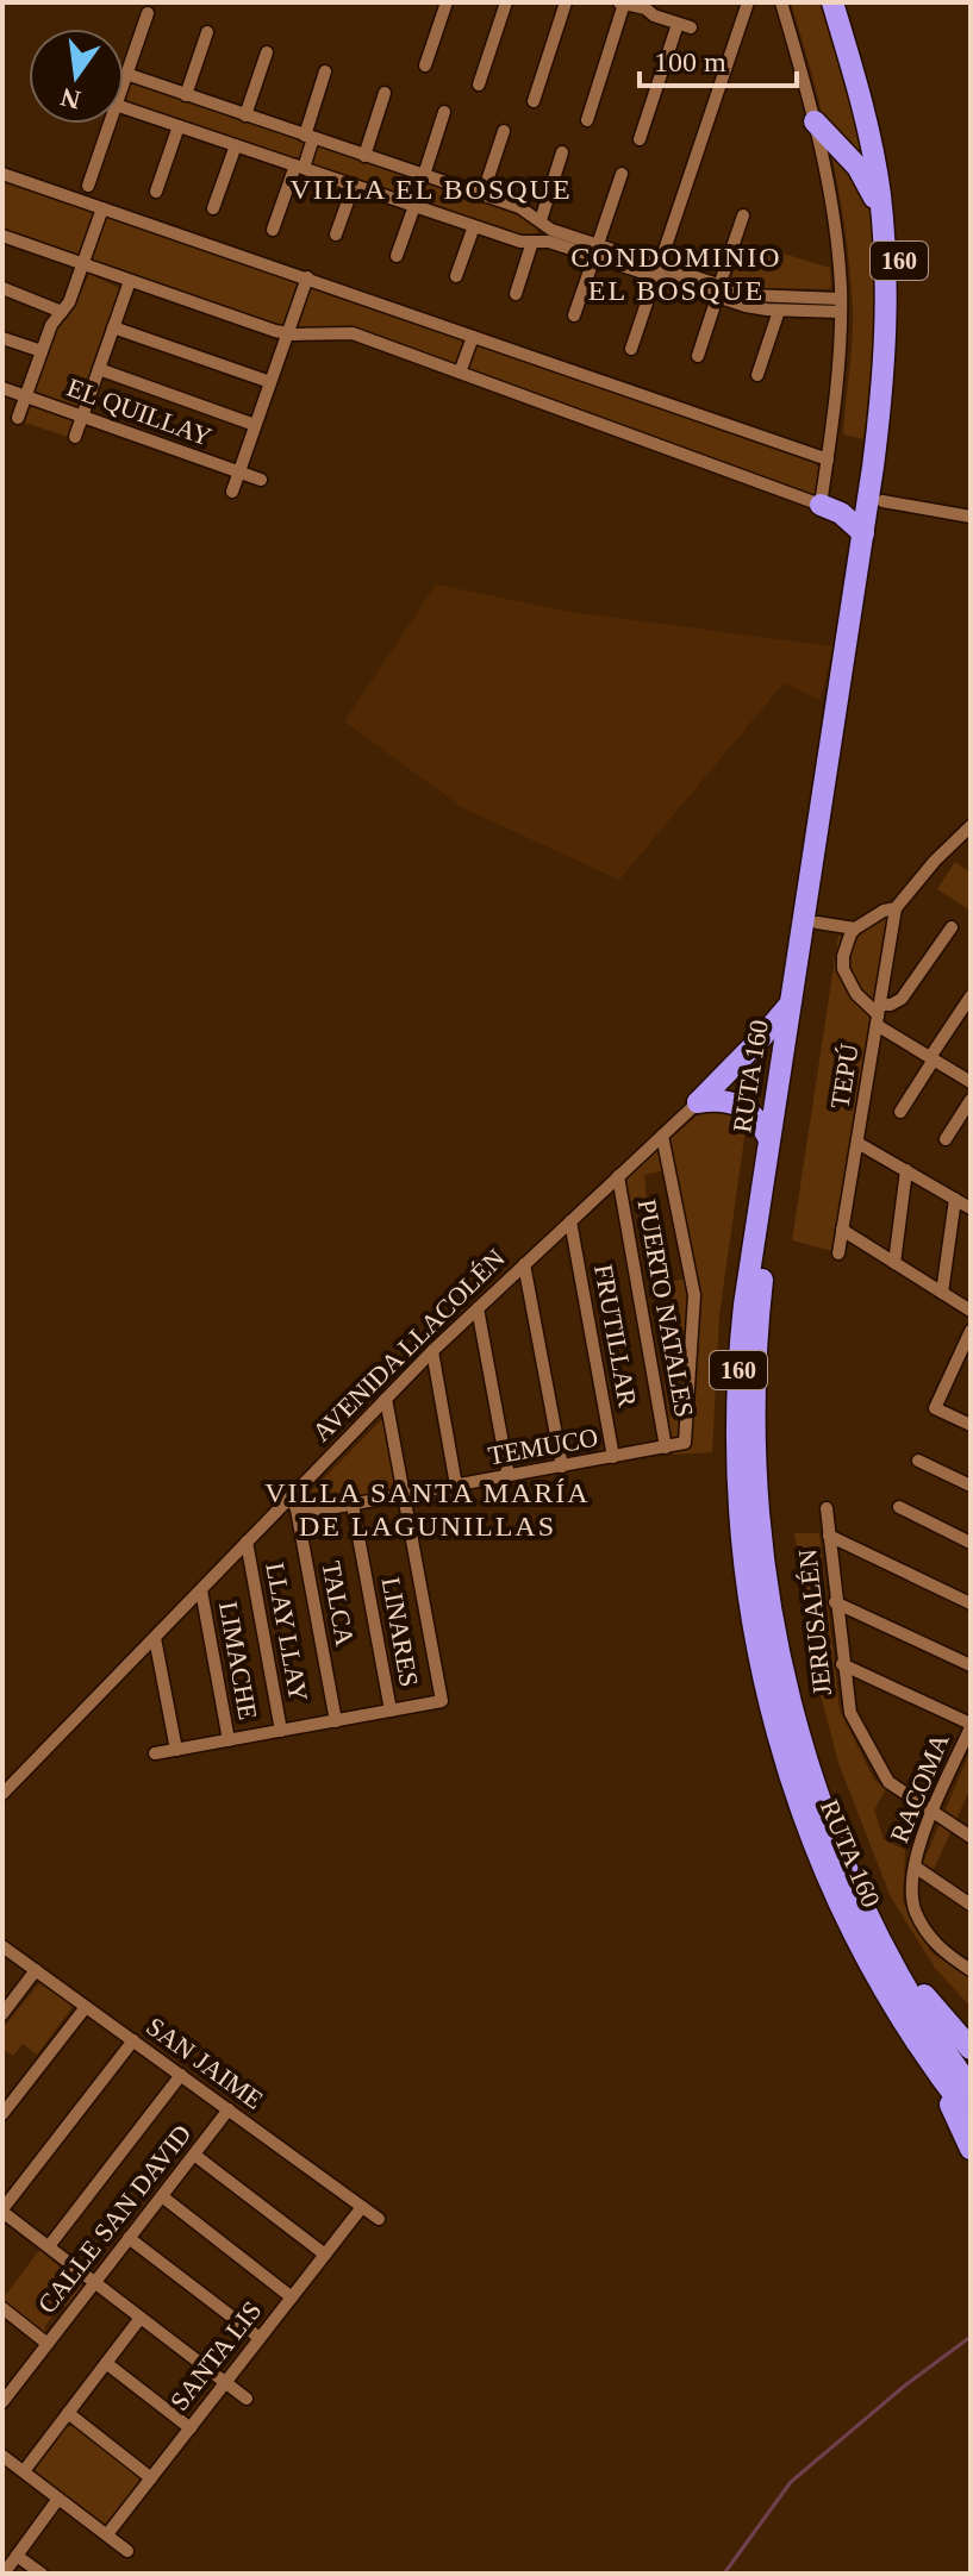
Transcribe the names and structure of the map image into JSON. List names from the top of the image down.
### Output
{
  "streets": {
    "highway": ["160", "RUTA 160"],
    "street": [
      "EL QUILLAY",
      "TEPÚ",
      "PUERTO NATALES",
      "FRUTILLAR",
      "AVENIDA LLACOLÉN",
      "TEMUCO",
      "TALCA",
      "JERUSALÉN",
      "LLAY LLAY",
      "LINARES",
      "LIMACHE",
      "RACOMA",
      "SAN JAIME",
      "CALLE SAN DAVID",
      "SANTA LIS"
    ]
  },
  "crossings": [
    ["PUERTO NATALES", "AVENIDA LLACOLÉN"],
    ["PUERTO NATALES", "TEMUCO"],
    ["FRUTILLAR", "AVENIDA LLACOLÉN"],
    ["FRUTILLAR", "TEMUCO"],
    ["AVENIDA LLACOLÉN", "TEMUCO"],
    ["AVENIDA LLACOLÉN", "TALCA"],
    ["AVENIDA LLACOLÉN", "LLAY LLAY"],
    ["AVENIDA LLACOLÉN", "LIMACHE"],
    ["TEMUCO", "TALCA"],
    ["TEMUCO", "LINARES"],
    ["JERUSALÉN", "RACOMA"],
    ["SAN JAIME", "CALLE SAN DAVID"],
    ["SAN JAIME", "SANTA LIS"]
  ],
  "districts": ["VILLA EL BOSQUE", "CONDOMINIO EL BOSQUE", "VILLA SANTA MARÍA DE LAGUNILLAS"],
  "scale_bar": "100 m",
  "north": "bottom"
}
